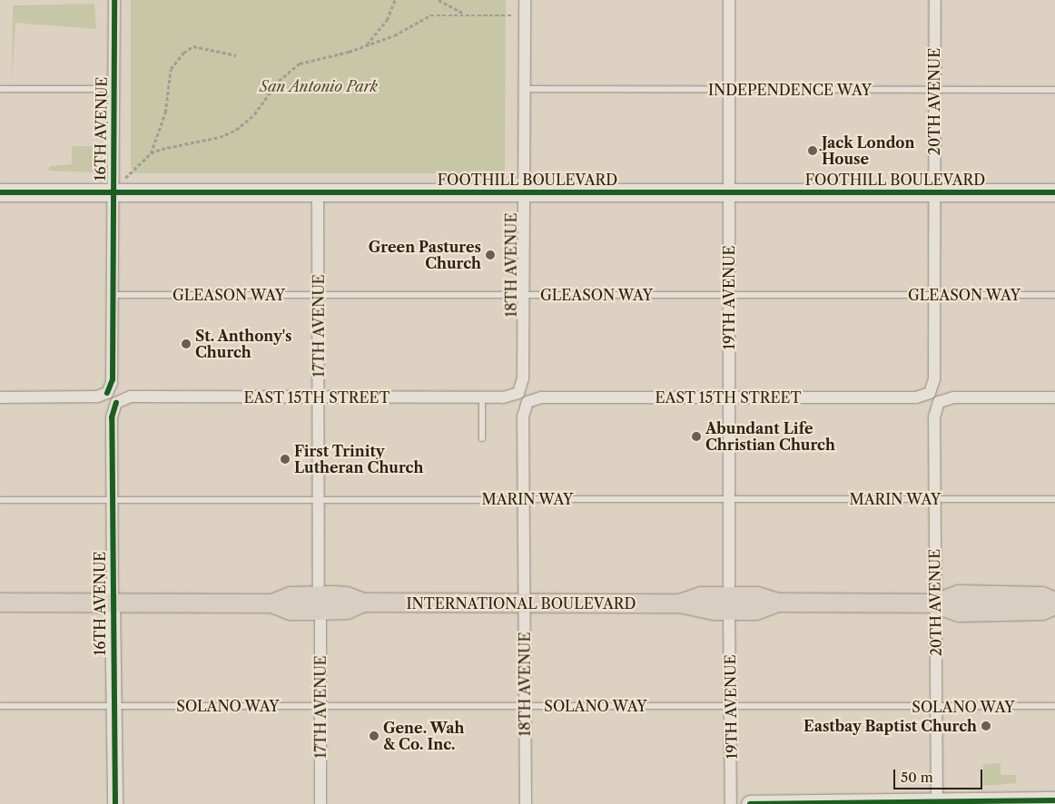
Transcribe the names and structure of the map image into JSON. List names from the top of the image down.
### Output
{
  "streets": {
    "main road": ["FOOTHILL BOULEVARD", "INTERNATIONAL BOULEVARD"],
    "street": [
      "20TH AVENUE",
      "16TH AVENUE",
      "18TH AVENUE",
      "19TH AVENUE",
      "17TH AVENUE",
      "EAST 15TH STREET"
    ],
    "lane": [
      "INDEPENDENCE WAY",
      "GLEASON WAY",
      "MARIN WAY",
      "SOLANO WAY"
    ]
  },
  "crossings": [
    ["INDEPENDENCE WAY", "20TH AVENUE"],
    ["INDEPENDENCE WAY", "18TH AVENUE"],
    ["INDEPENDENCE WAY", "19TH AVENUE"],
    ["20TH AVENUE", "FOOTHILL BOULEVARD"],
    ["20TH AVENUE", "GLEASON WAY"],
    ["20TH AVENUE", "EAST 15TH STREET"],
    ["20TH AVENUE", "MARIN WAY"],
    ["20TH AVENUE", "INTERNATIONAL BOULEVARD"],
    ["20TH AVENUE", "SOLANO WAY"],
    ["16TH AVENUE", "FOOTHILL BOULEVARD"],
    ["16TH AVENUE", "GLEASON WAY"],
    ["16TH AVENUE", "EAST 15TH STREET"],
    ["16TH AVENUE", "MARIN WAY"],
    ["16TH AVENUE", "INTERNATIONAL BOULEVARD"],
    ["16TH AVENUE", "SOLANO WAY"],
    ["FOOTHILL BOULEVARD", "18TH AVENUE"],
    ["FOOTHILL BOULEVARD", "19TH AVENUE"],
    ["FOOTHILL BOULEVARD", "17TH AVENUE"],
    ["18TH AVENUE", "GLEASON WAY"],
    ["18TH AVENUE", "EAST 15TH STREET"],
    ["18TH AVENUE", "MARIN WAY"],
    ["18TH AVENUE", "INTERNATIONAL BOULEVARD"],
    ["18TH AVENUE", "SOLANO WAY"],
    ["GLEASON WAY", "19TH AVENUE"],
    ["GLEASON WAY", "17TH AVENUE"],
    ["19TH AVENUE", "EAST 15TH STREET"],
    ["19TH AVENUE", "MARIN WAY"],
    ["19TH AVENUE", "INTERNATIONAL BOULEVARD"],
    ["19TH AVENUE", "SOLANO WAY"],
    ["17TH AVENUE", "EAST 15TH STREET"],
    ["17TH AVENUE", "MARIN WAY"],
    ["17TH AVENUE", "INTERNATIONAL BOULEVARD"],
    ["17TH AVENUE", "SOLANO WAY"]
  ],
  "parks": ["San Antonio Park"],
  "places": [
    "Jack London House",
    "Green Pastures Church",
    "St. Anthony's Church",
    "Abundant Life Christian Church",
    "First Trinity Lutheran Church",
    "Eastbay Baptist Church",
    "Gene. Wah & Co. Inc."
  ],
  "scale_bar": "50 m"
}
